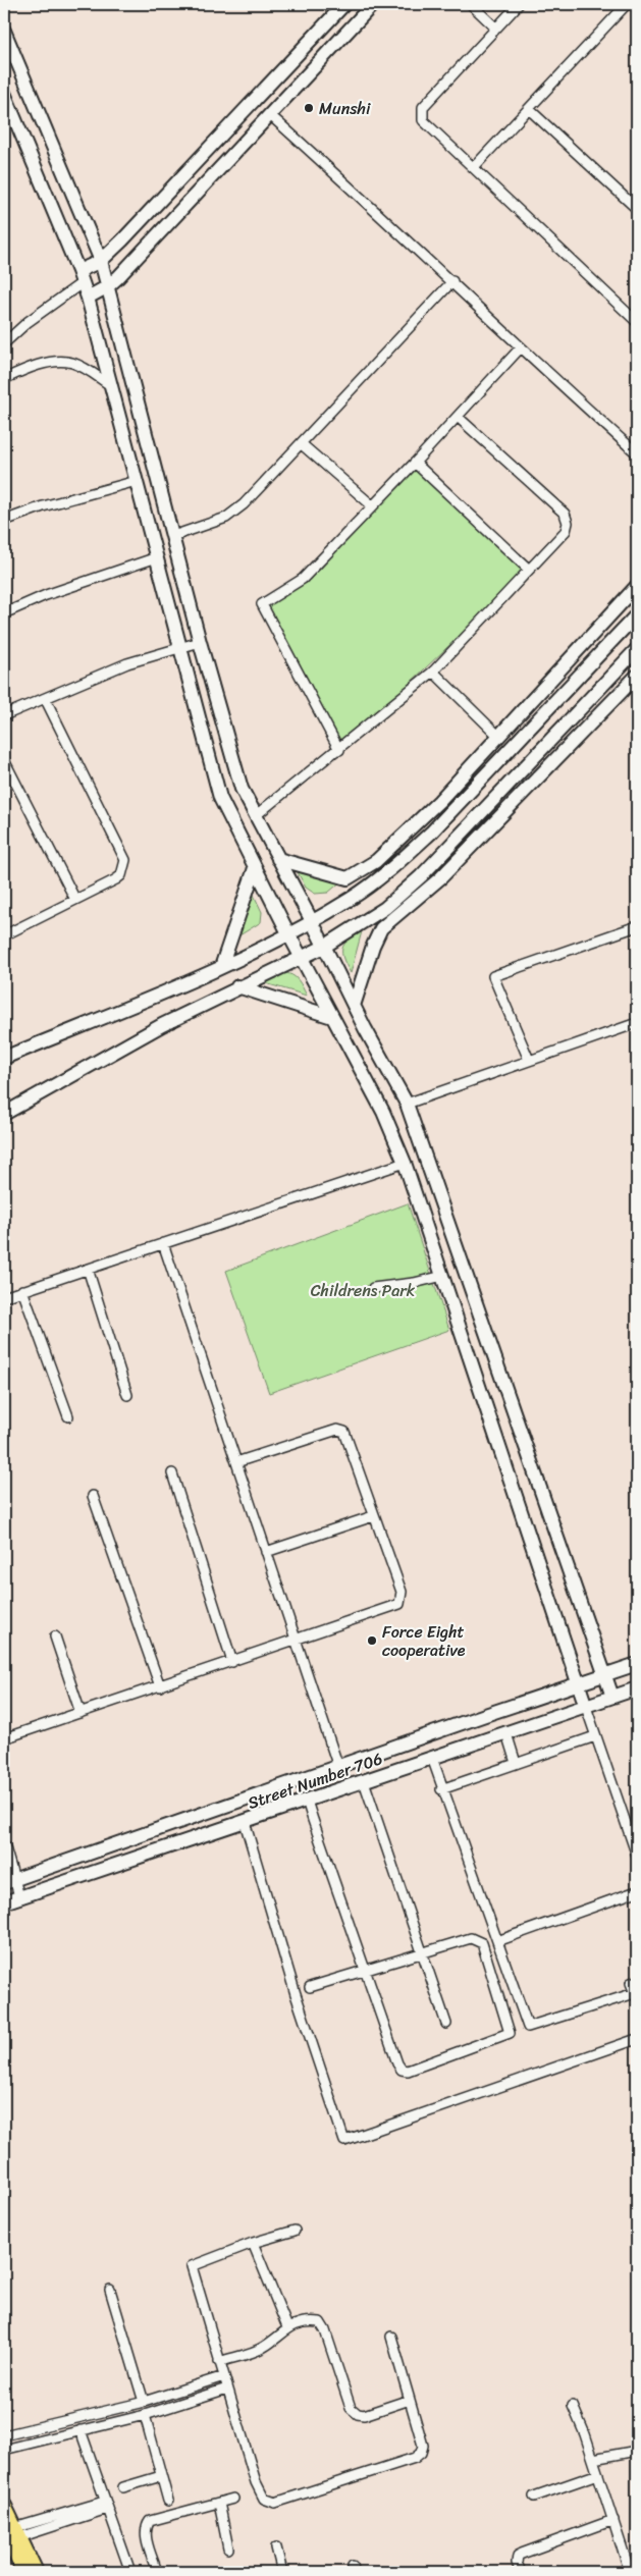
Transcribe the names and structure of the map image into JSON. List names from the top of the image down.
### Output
{
  "streets": {
    "street": ["Street Number 706"]
  },
  "parks": ["Childrens Park"],
  "places": ["Munshi", "Force Eight cooperative"]
}
